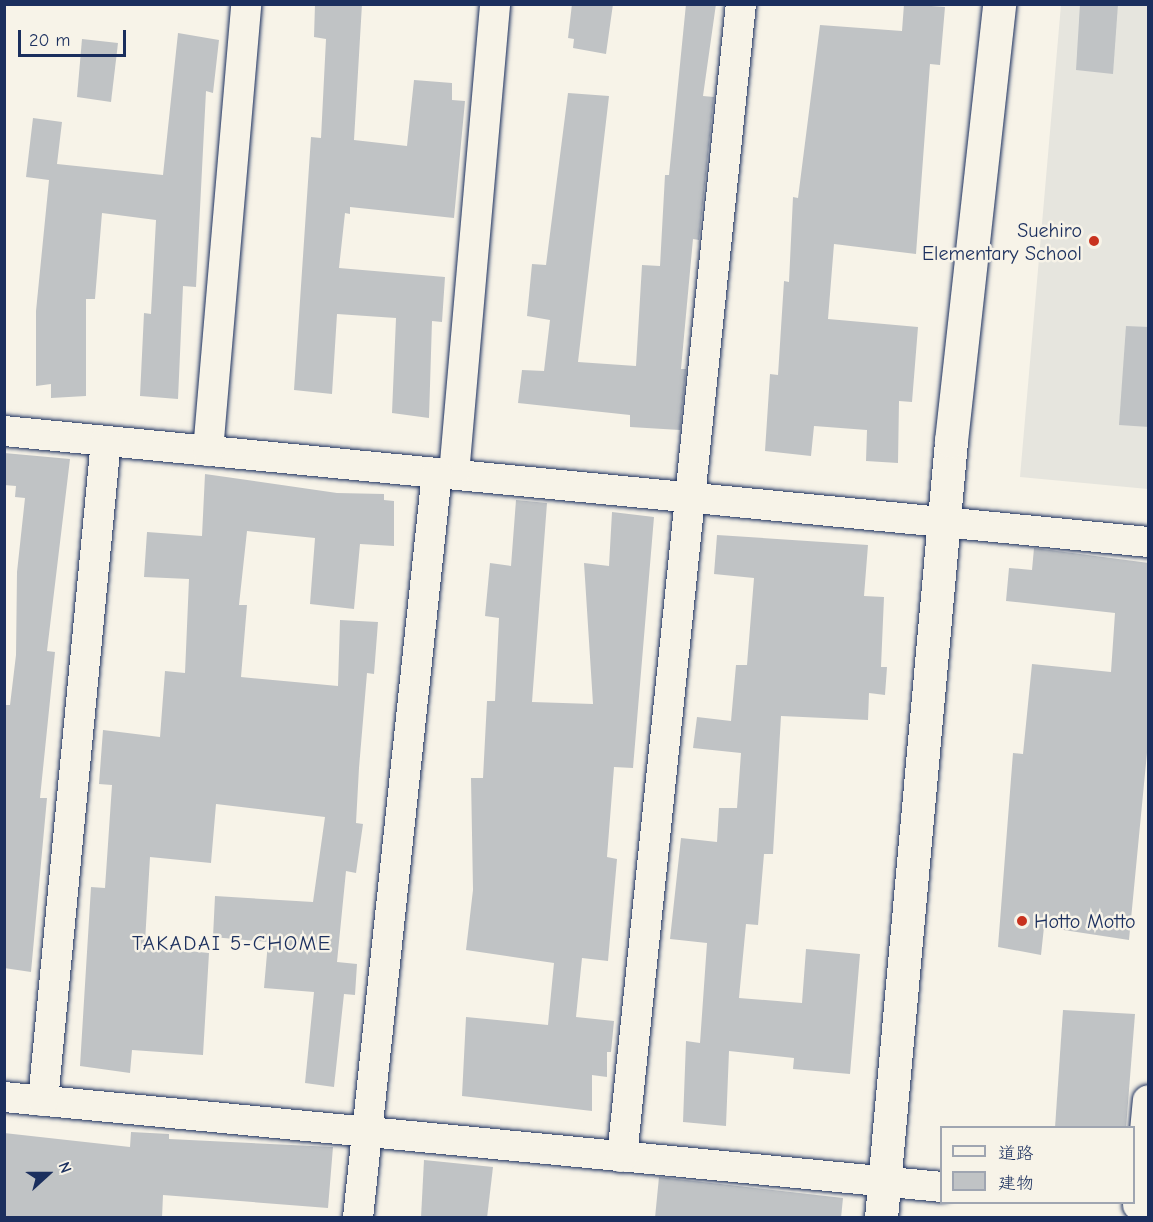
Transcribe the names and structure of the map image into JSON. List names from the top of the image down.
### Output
{
  "districts": ["TAKADAI 5-CHOME"],
  "places": ["Suehiro Elementary School", "Hotto Motto"],
  "legend": ["道路", "建物"],
  "scale_bar": "20 m",
  "north": "right"
}
